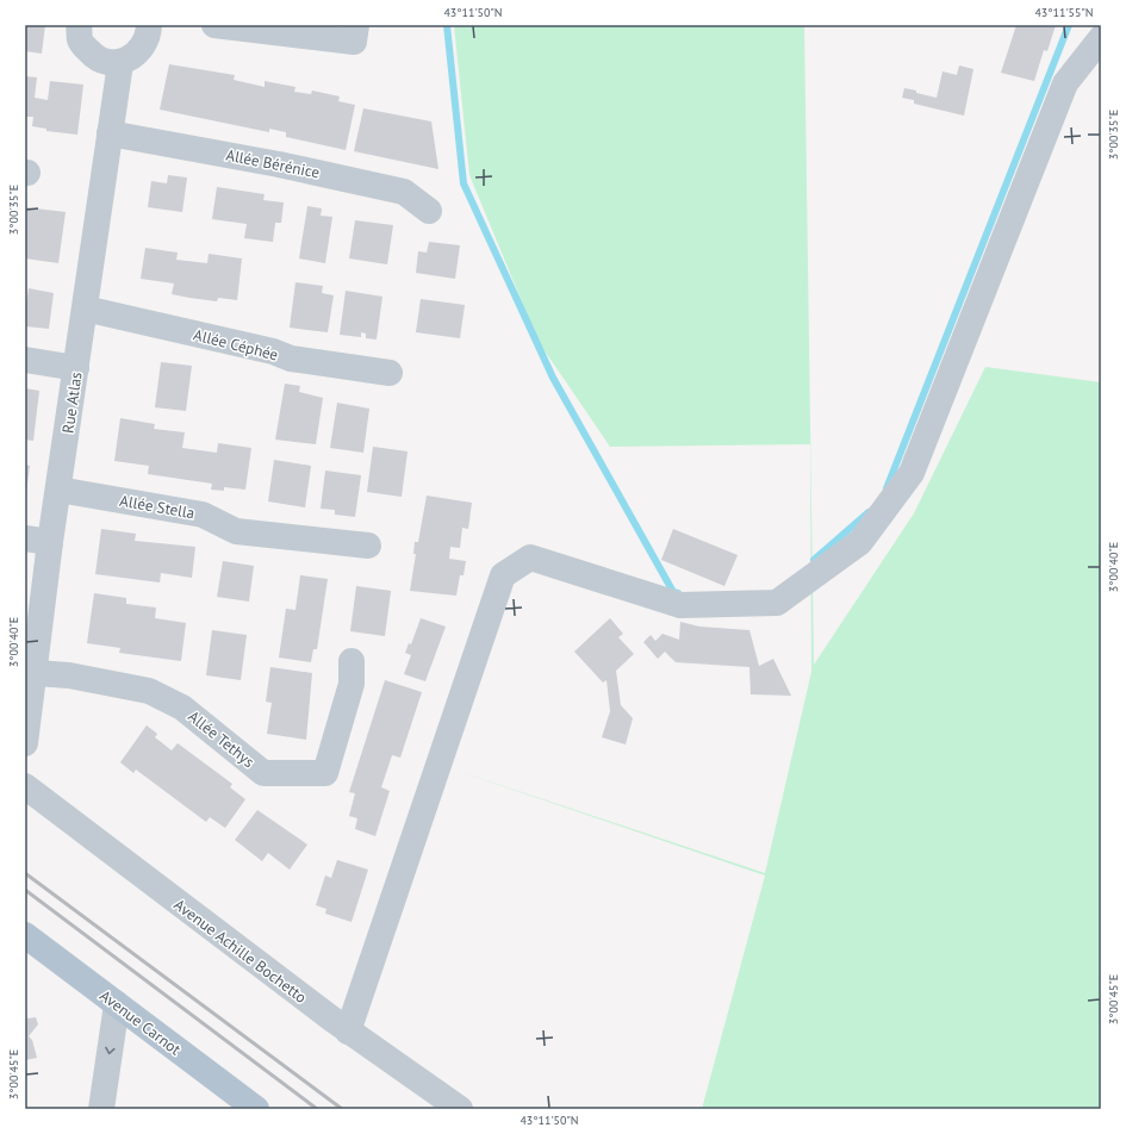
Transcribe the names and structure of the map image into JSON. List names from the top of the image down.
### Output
{
  "streets": {
    "main road": ["Avenue Carnot"],
    "street": [
      "Allée Bérénice",
      "Allée Céphée",
      "Rue Atlas",
      "Allée Stella",
      "Allée Tethys",
      "Avenue Achille Bochetto"
    ]
  },
  "crossings": [
    ["Allée Bérénice", "Rue Atlas"],
    ["Allée Céphée", "Rue Atlas"],
    ["Rue Atlas", "Allée Stella"],
    ["Rue Atlas", "Allée Tethys"]
  ],
  "coordinates": [
    "43°11'50\"N",
    "43°11'55\"N",
    "3°00'35\"E",
    "3°00'40\"E",
    "3°00'45\"E"
  ]
}
